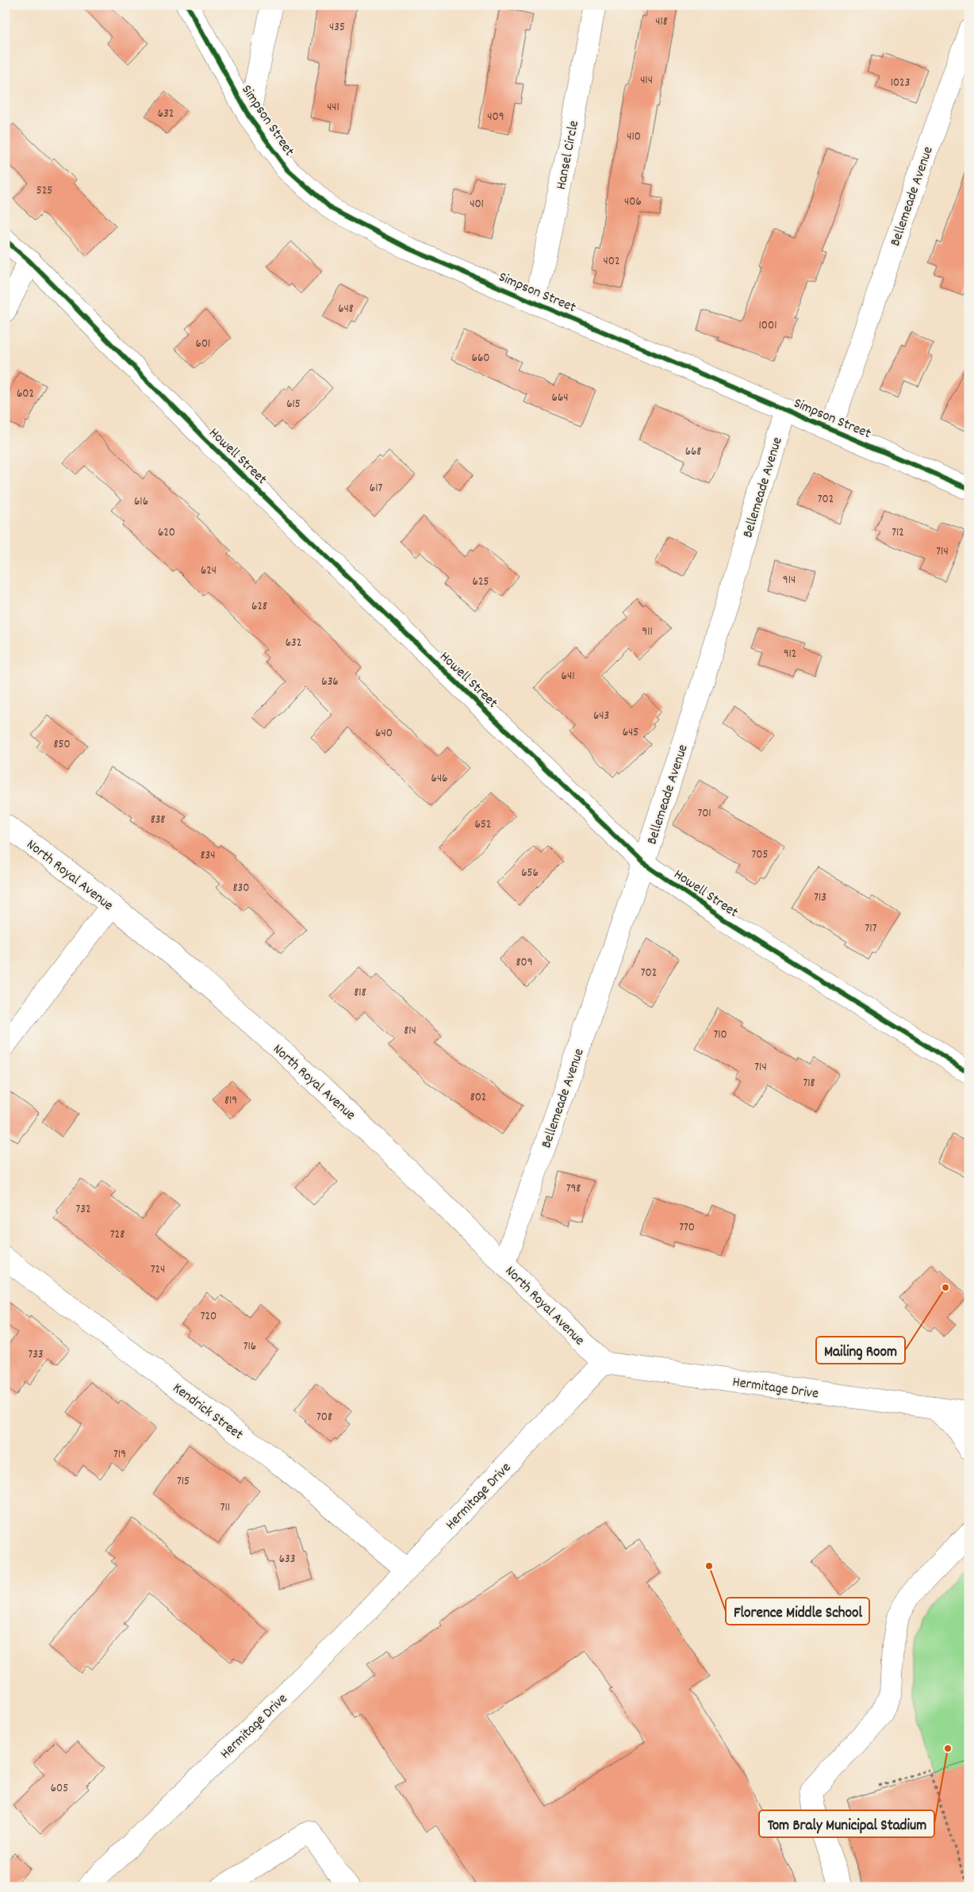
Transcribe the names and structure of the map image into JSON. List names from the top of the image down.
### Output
{
  "streets": {
    "street": [
      "Simpson Street",
      "Hansel Circle",
      "Bellemeade Avenue",
      "Howell Street",
      "North Royal Avenue",
      "Hermitage Drive",
      "Kendrick Street"
    ]
  },
  "crossings": [
    ["Simpson Street", "Hansel Circle"],
    ["Simpson Street", "Bellemeade Avenue"],
    ["Bellemeade Avenue", "Howell Street"],
    ["Bellemeade Avenue", "North Royal Avenue"],
    ["North Royal Avenue", "Hermitage Drive"],
    ["Hermitage Drive", "Kendrick Street"]
  ],
  "places": ["Mailing Room", "Florence Middle School", "Tom Braly Municipal Stadium"],
  "house_numbers": [
    "418",
    "435",
    "414",
    "1023",
    "441",
    "632",
    "409",
    "410",
    "525",
    "406",
    "401",
    "402",
    "648",
    "1001",
    "601",
    "660",
    "602",
    "664",
    "615",
    "668",
    "617",
    "702",
    "616",
    "620",
    "712",
    "714",
    "624",
    "914",
    "625",
    "628",
    "911",
    "632",
    "912",
    "641",
    "636",
    "643",
    "645",
    "640",
    "850",
    "646",
    "701",
    "838",
    "652",
    "705",
    "834",
    "656",
    "830",
    "713",
    "717",
    "809",
    "702",
    "818",
    "814",
    "710",
    "714",
    "718",
    "802",
    "819",
    "798",
    "732",
    "770",
    "728",
    "724",
    "720",
    "716",
    "733",
    "708",
    "719",
    "715",
    "711",
    "633",
    "605"
  ]
}
